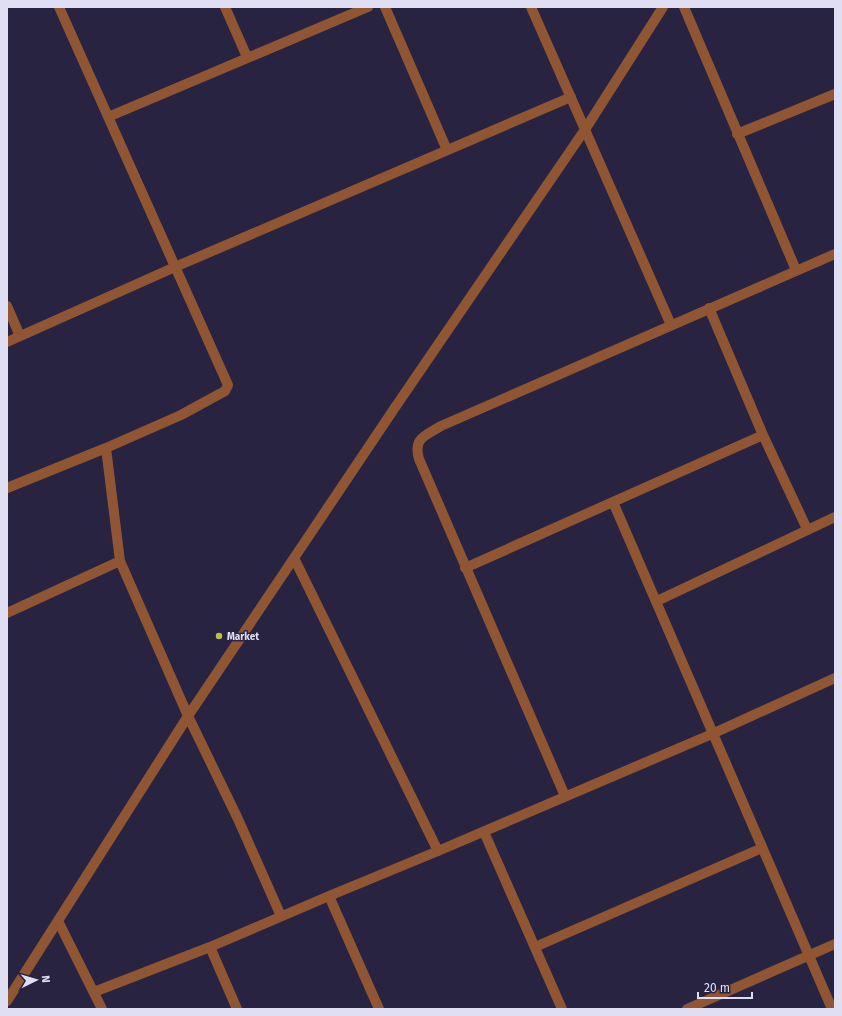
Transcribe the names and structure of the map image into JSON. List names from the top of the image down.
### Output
{
  "places": ["Market"],
  "scale_bar": "20 m",
  "north": "right"
}
